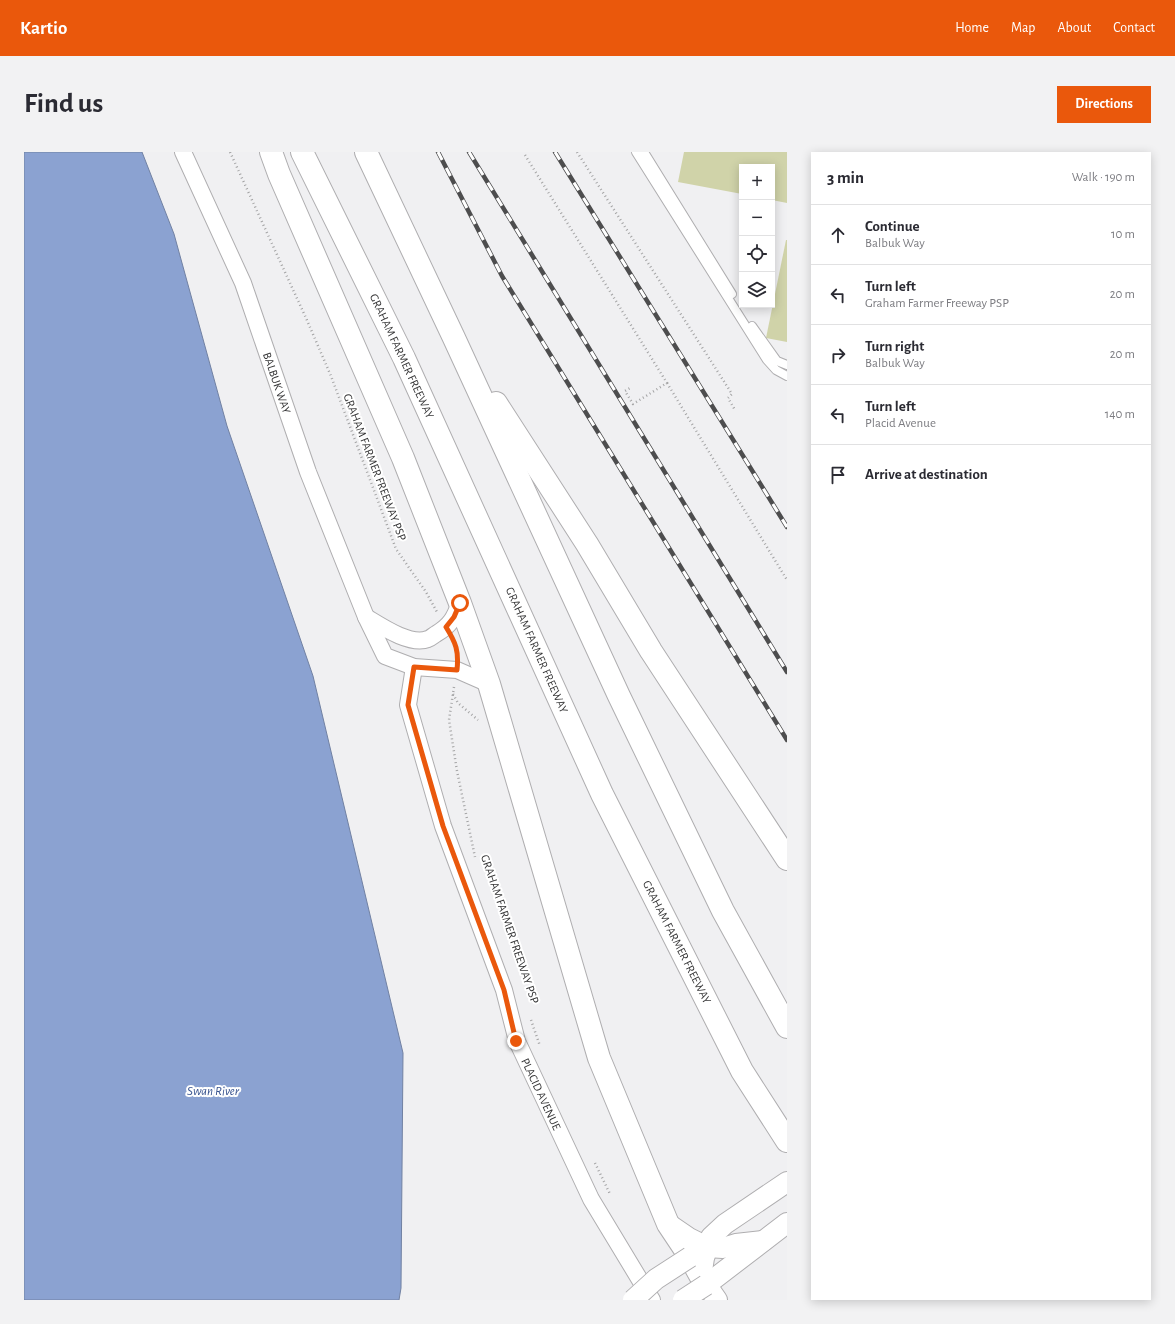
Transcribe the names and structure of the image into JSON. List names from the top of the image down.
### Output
{
  "streets": {
    "highway": ["GRAHAM FARMER FREEWAY"],
    "street": ["BALBUK WAY", "PLACID AVENUE"],
    "path": ["GRAHAM FARMER FREEWAY PSP"]
  },
  "crossings": [
    ["BALBUK WAY", "GRAHAM FARMER FREEWAY PSP"],
    ["BALBUK WAY", "PLACID AVENUE"]
  ],
  "water": ["Swan River"],
  "page": {
    "header": "Kartio",
    "nav": [
      "Home",
      "Map",
      "About",
      "Contact"
    ],
    "buttons": "Directions",
    "title": "Find us",
    "heading": ["3 min", "Walk · 190 m"],
    "map_buttons": ["+", "−"],
    "list": [
      ["Continue", "Balbuk Way", "10 m"],
      ["Turn left", "Graham Farmer Freeway PSP", "20 m"],
      ["Turn right", "Balbuk Way", "20 m"],
      ["Turn left", "Placid Avenue", "140 m"],
      "Arrive at destination"
    ]
  }
}
